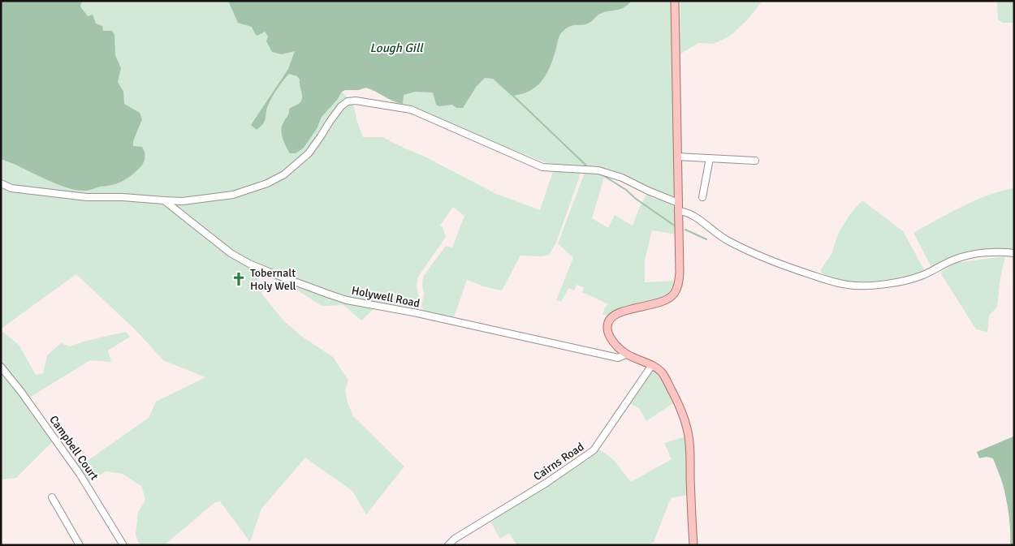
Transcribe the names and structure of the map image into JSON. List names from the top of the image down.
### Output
{
  "streets": {
    "street": ["Holywell Road", "Campbell Court", "Cairns Road"]
  },
  "water": ["Lough Gill"],
  "places": {
    "church": ["Tobernalt Holy Well"]
  }
}
